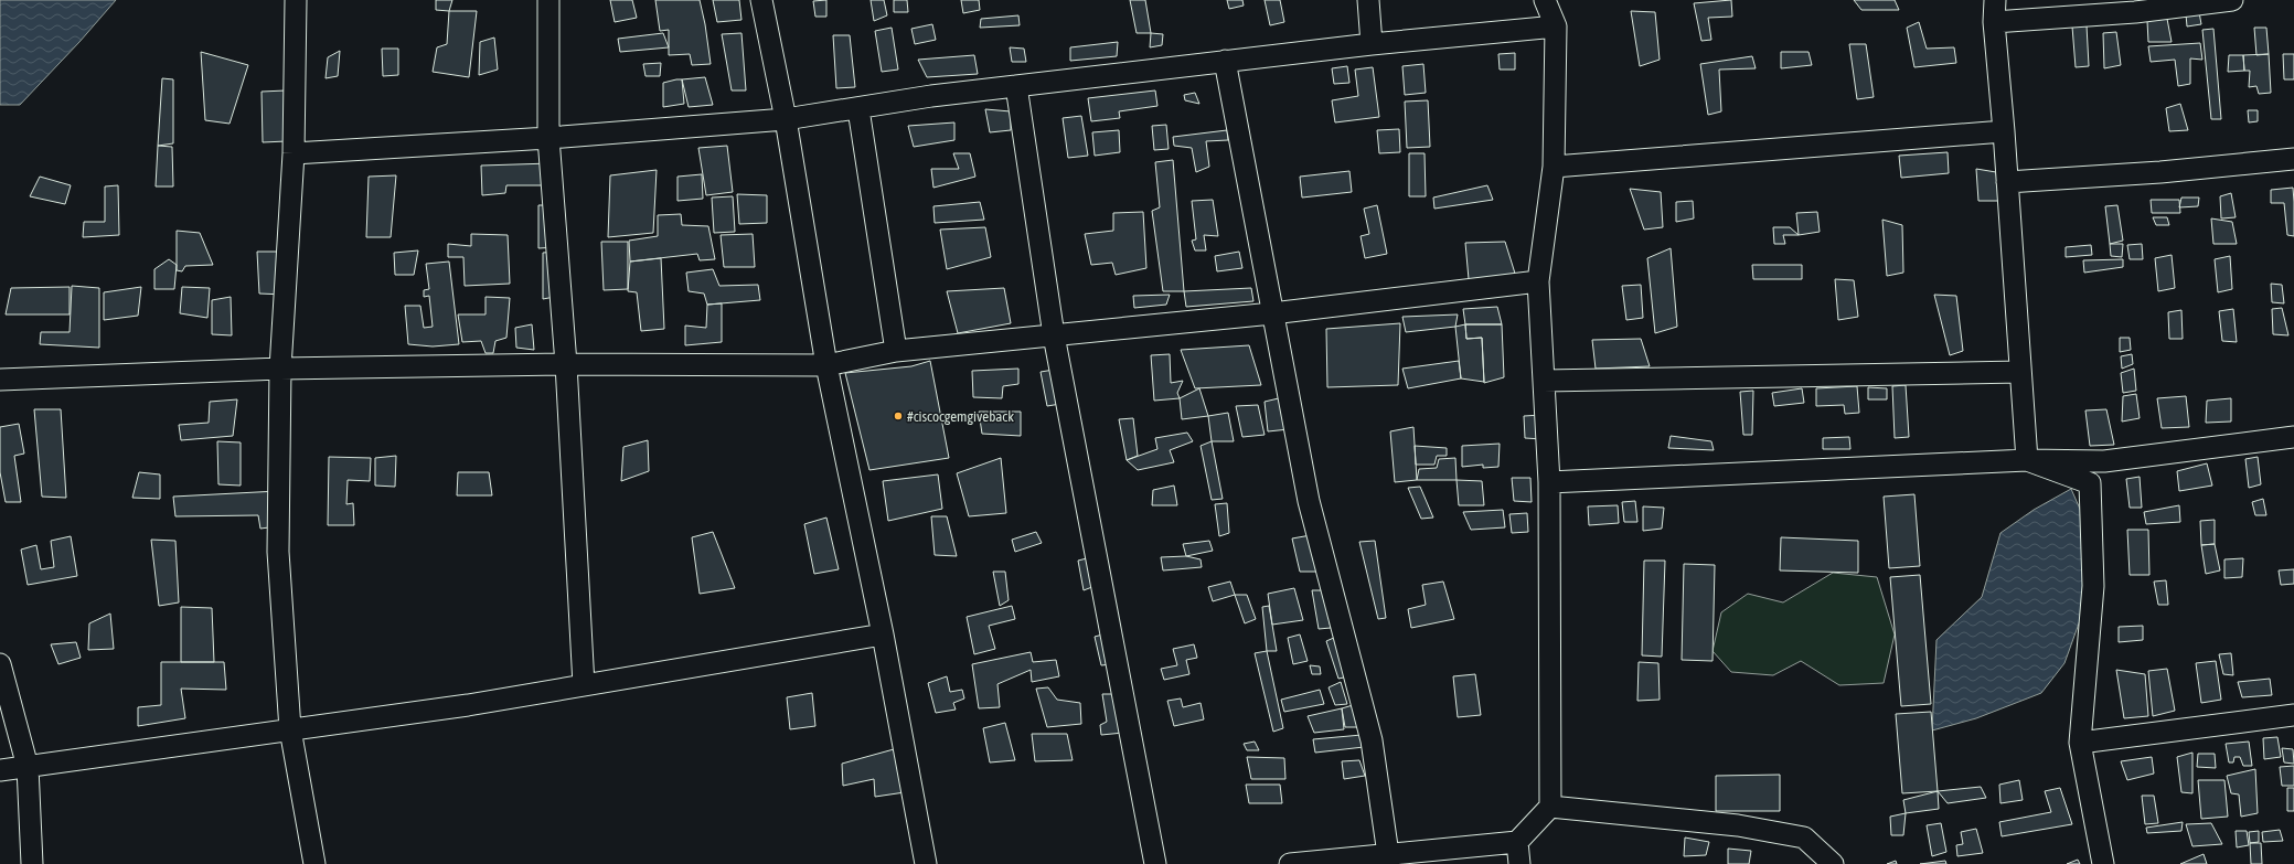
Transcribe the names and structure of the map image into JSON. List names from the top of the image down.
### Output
{
  "places": ["#ciscocgemgiveback"]
}
